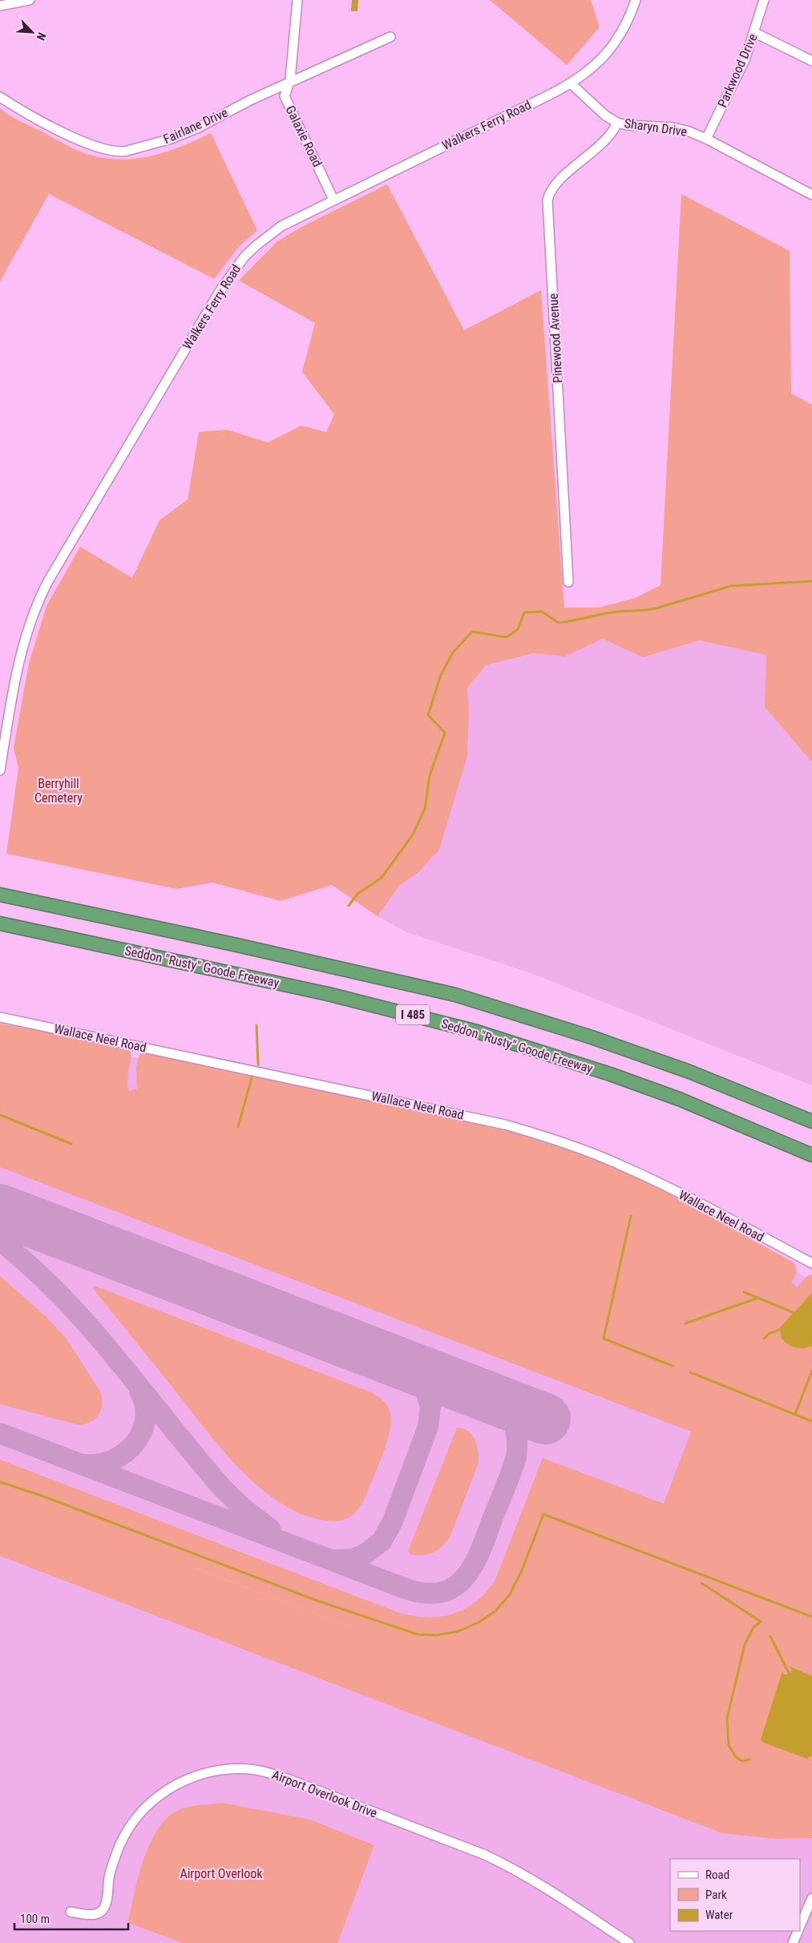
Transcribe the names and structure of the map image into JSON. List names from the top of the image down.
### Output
{
  "streets": {
    "highway": ["Seddon \"Rusty\" Goode Freeway", "I 485"],
    "street": [
      "Parkwood Drive",
      "Walkers Ferry Road",
      "Fairlane Drive",
      "Sharyn Drive",
      "Galaxie Road",
      "Pinewood Avenue",
      "Wallace Neel Road",
      "Airport Overlook Drive"
    ]
  },
  "crossings": [
    ["Parkwood Drive", "Sharyn Drive"],
    ["Walkers Ferry Road", "Sharyn Drive"],
    ["Walkers Ferry Road", "Galaxie Road"],
    ["Fairlane Drive", "Galaxie Road"],
    ["Sharyn Drive", "Pinewood Avenue"]
  ],
  "parks": ["Berryhill Cemetery", "Airport Overlook"],
  "legend": ["Road", "Park", "Water"],
  "scale_bar": "100 m",
  "north": "bottom right"
}
